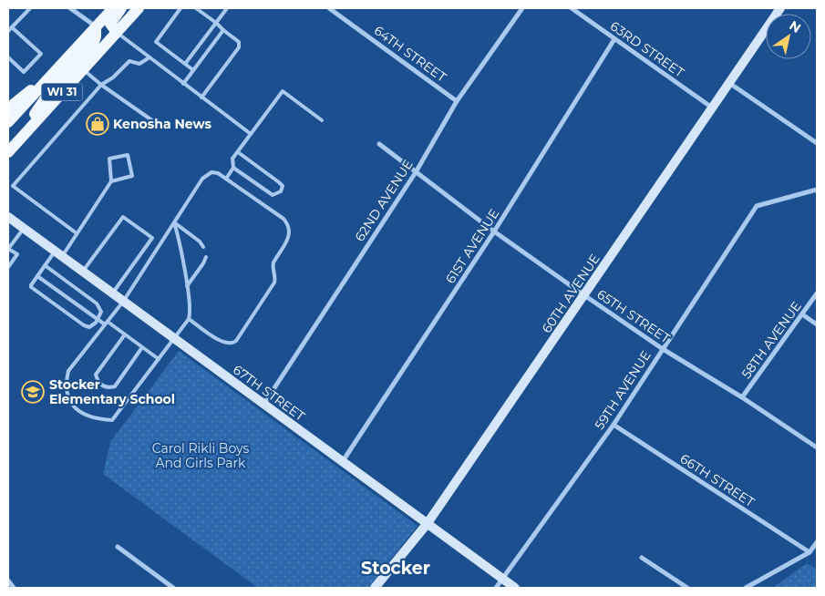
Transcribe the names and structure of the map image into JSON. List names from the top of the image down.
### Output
{
  "streets": {
    "main road": ["WI 31"],
    "street": [
      "63RD STREET",
      "64TH STREET",
      "62ND AVENUE",
      "61ST AVENUE",
      "60TH AVENUE",
      "65TH STREET",
      "58TH AVENUE",
      "59TH AVENUE",
      "67TH STREET",
      "66TH STREET"
    ]
  },
  "crossings": [
    ["63RD STREET", "61ST AVENUE"],
    ["63RD STREET", "60TH AVENUE"],
    ["64TH STREET", "62ND AVENUE"],
    ["62ND AVENUE", "65TH STREET"],
    ["62ND AVENUE", "67TH STREET"],
    ["61ST AVENUE", "65TH STREET"],
    ["61ST AVENUE", "67TH STREET"],
    ["60TH AVENUE", "65TH STREET"],
    ["60TH AVENUE", "67TH STREET"],
    ["65TH STREET", "58TH AVENUE"],
    ["65TH STREET", "59TH AVENUE"],
    ["59TH AVENUE", "67TH STREET"],
    ["59TH AVENUE", "66TH STREET"]
  ],
  "districts": ["Stocker"],
  "parks": ["Carol Rikli Boys And Girls Park"],
  "places": {
    "shop": ["Kenosha News"],
    "school or university": ["Stocker Elementary School"]
  },
  "north": "top right"
}
